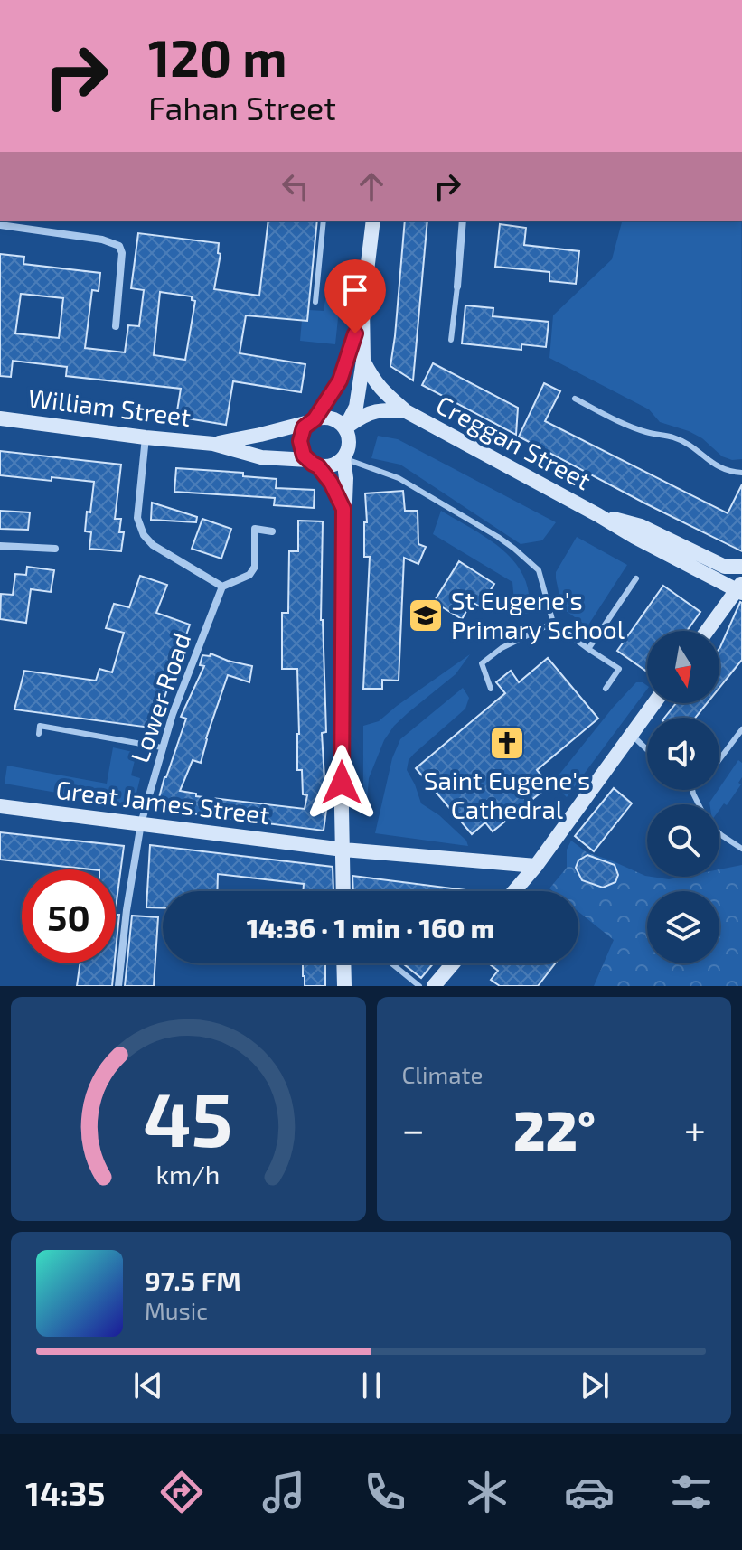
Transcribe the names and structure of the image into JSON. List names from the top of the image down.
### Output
{
  "streets": {
    "main road": ["William Street", "Creggan Street", "Great James Street"],
    "street": ["Lower Road"]
  },
  "crossings": [
    ["William Street", "Creggan Street"],
    ["Lower Road", "Great James Street"]
  ],
  "places": {
    "school or university": ["St Eugene's Primary School"],
    "church": ["Saint Eugene's Cathedral"]
  },
  "north": "bottom",
  "page": {
    "turn": ["120 m", "Fahan Street"],
    "limit": "50",
    "trip": "14:36 · 1 min · 160 m",
    "tile": "Climate",
    "heat": ["−", "22°", "+"],
    "song": ["97.5 FM", "Music"],
    "tabs": "14:35",
    "gauge": ["45", "km/h"]
  }
}
